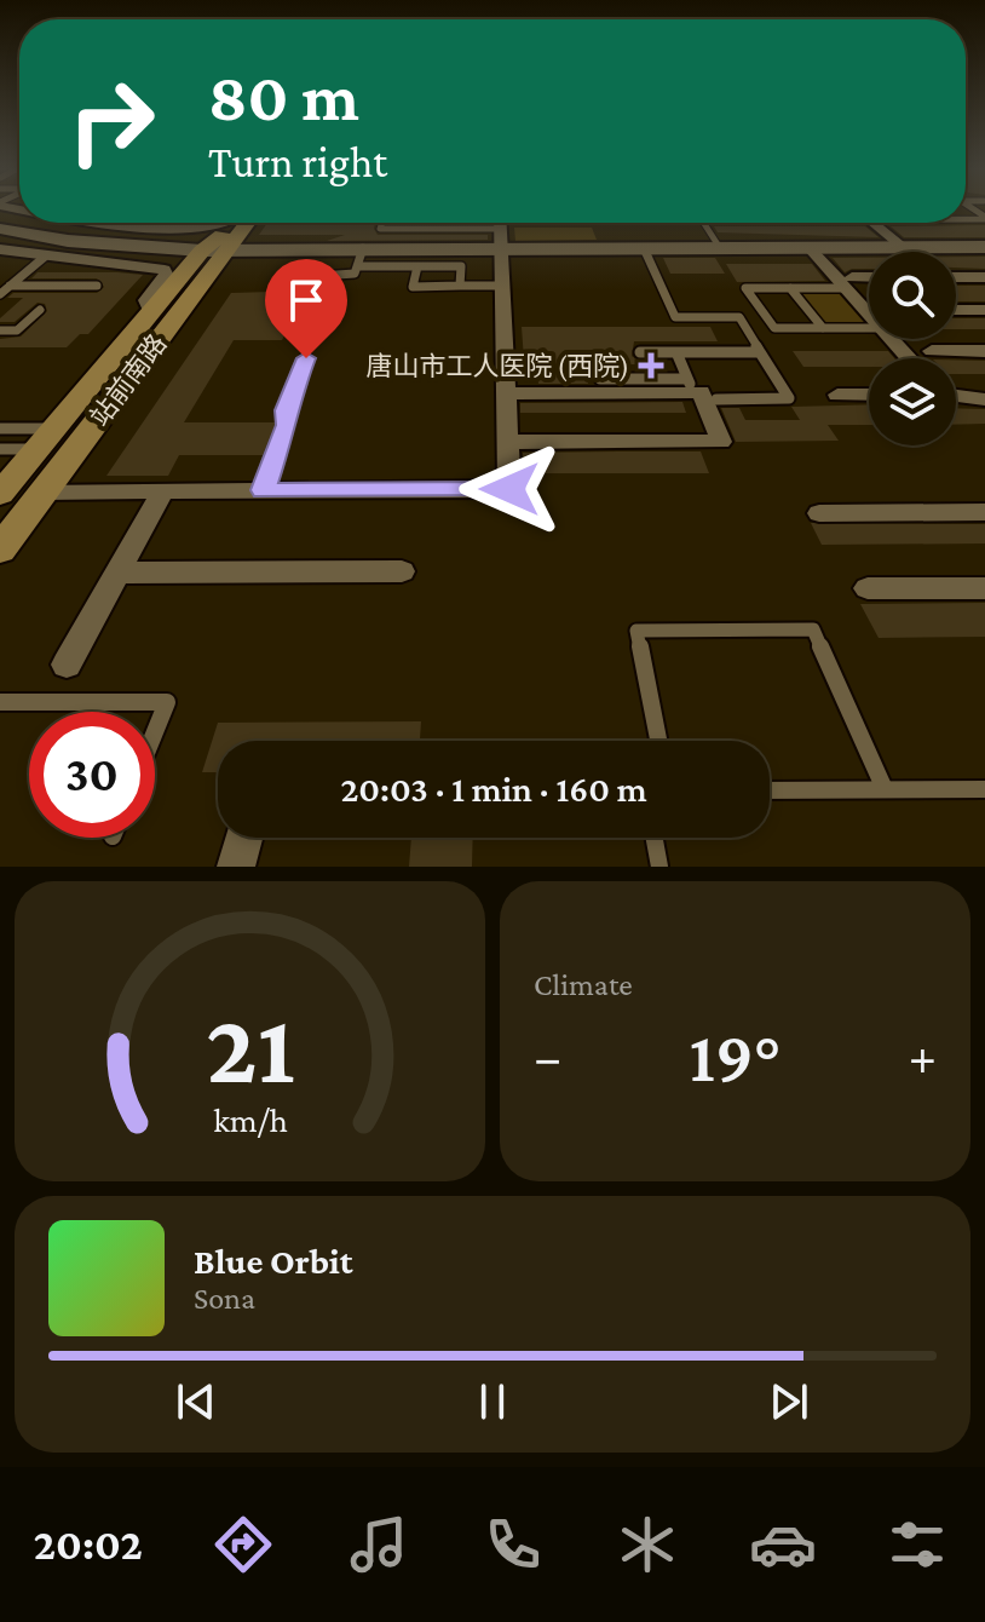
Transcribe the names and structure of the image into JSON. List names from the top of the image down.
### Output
{
  "streets": {
    "main road": ["站前南路"]
  },
  "places": {
    "health": ["唐山市工人医院 (西院)"]
  },
  "page": {
    "turn": ["80 m", "Turn right"],
    "limit": "30",
    "trip": "20:03 · 1 min · 160 m",
    "tile": "Climate",
    "heat": ["−", "19°", "+"],
    "song": ["Blue Orbit", "Sona"],
    "tabs": "20:02",
    "gauge": ["21", "km/h"]
  }
}
